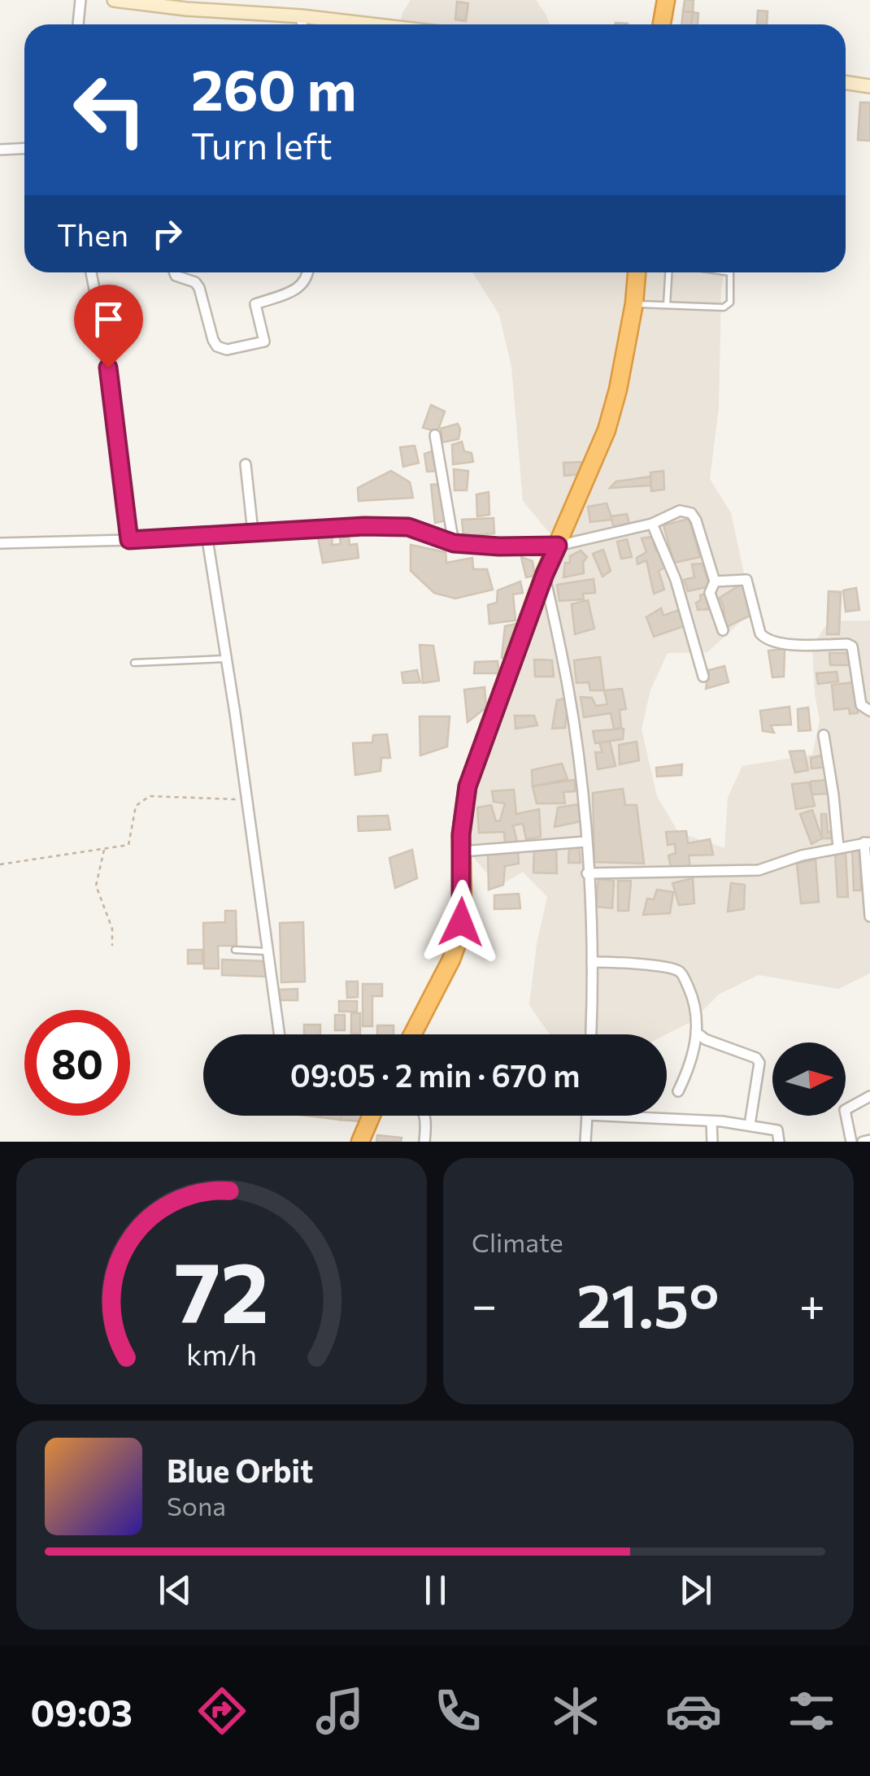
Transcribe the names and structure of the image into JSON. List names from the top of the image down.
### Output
{
  "north": "right",
  "page": {
    "turn": ["260 m", "Turn left"],
    "then": "Then",
    "limit": "80",
    "trip": "09:05 · 2 min · 670 m",
    "tile": "Climate",
    "heat": ["−", "21.5°", "+"],
    "song": ["Blue Orbit", "Sona"],
    "tabs": "09:03",
    "gauge": ["72", "km/h"]
  }
}
